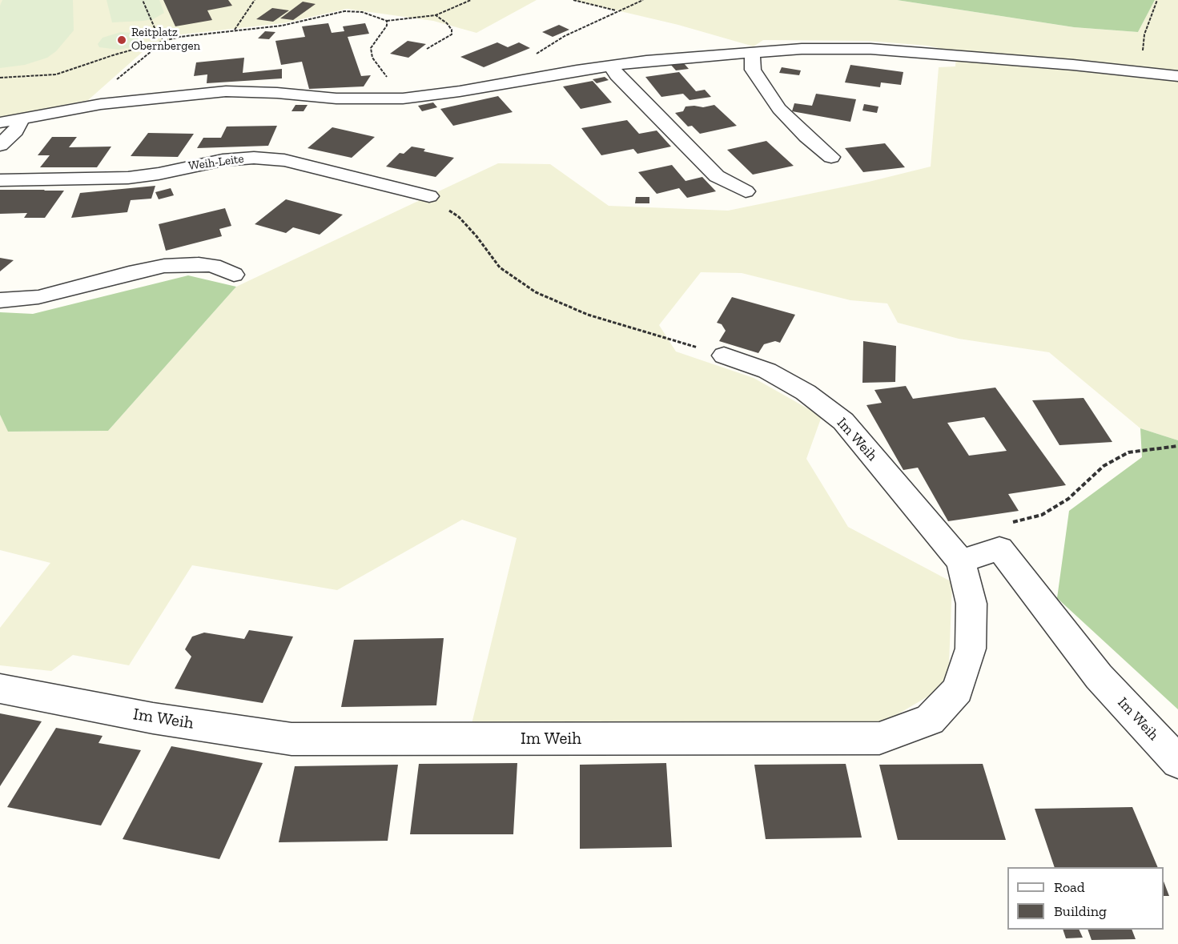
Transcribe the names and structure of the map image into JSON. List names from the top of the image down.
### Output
{
  "streets": {
    "street": ["Weih-Leite", "Im Weih"]
  },
  "places": ["Reitplatz Obernbergen"],
  "legend": ["Road", "Building"]
}
